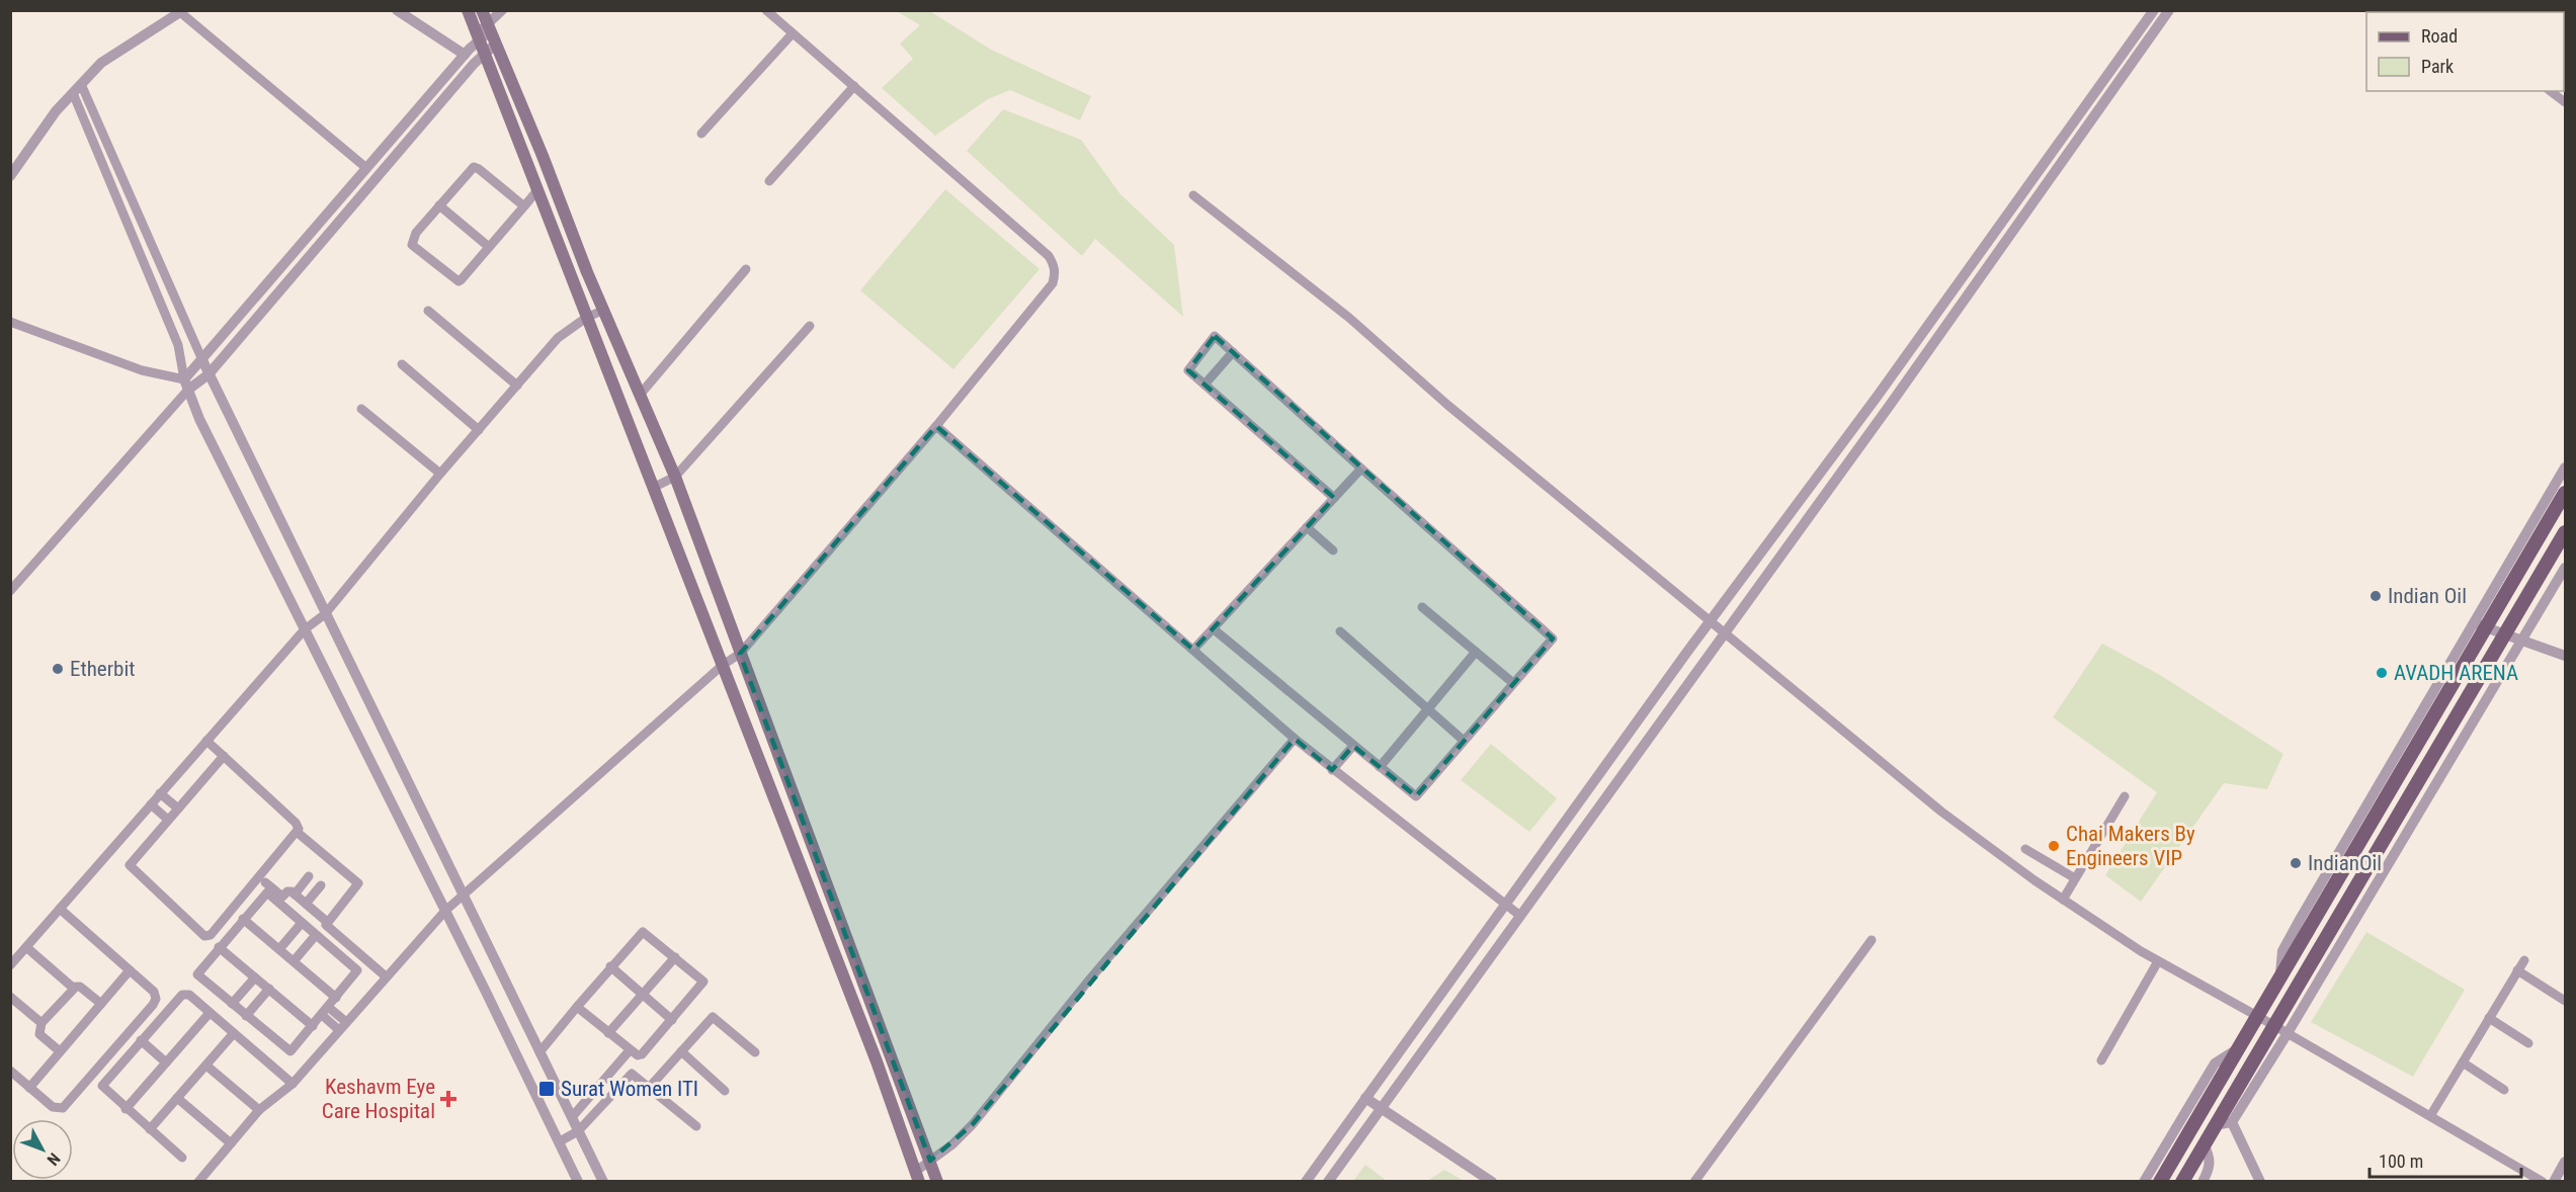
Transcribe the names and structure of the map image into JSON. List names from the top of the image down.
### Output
{
  "places": {
    "other": [
      "Indian Oil",
      "Etherbit",
      "AVADH ARENA",
      "Chai Makers By Engineers VIP",
      "IndianOil"
    ],
    "transit": ["Surat Women ITI"],
    "health": ["Keshavm Eye Care Hospital"]
  },
  "legend": ["Road", "Park"],
  "scale_bar": "100 m",
  "north": "bottom right"
}
